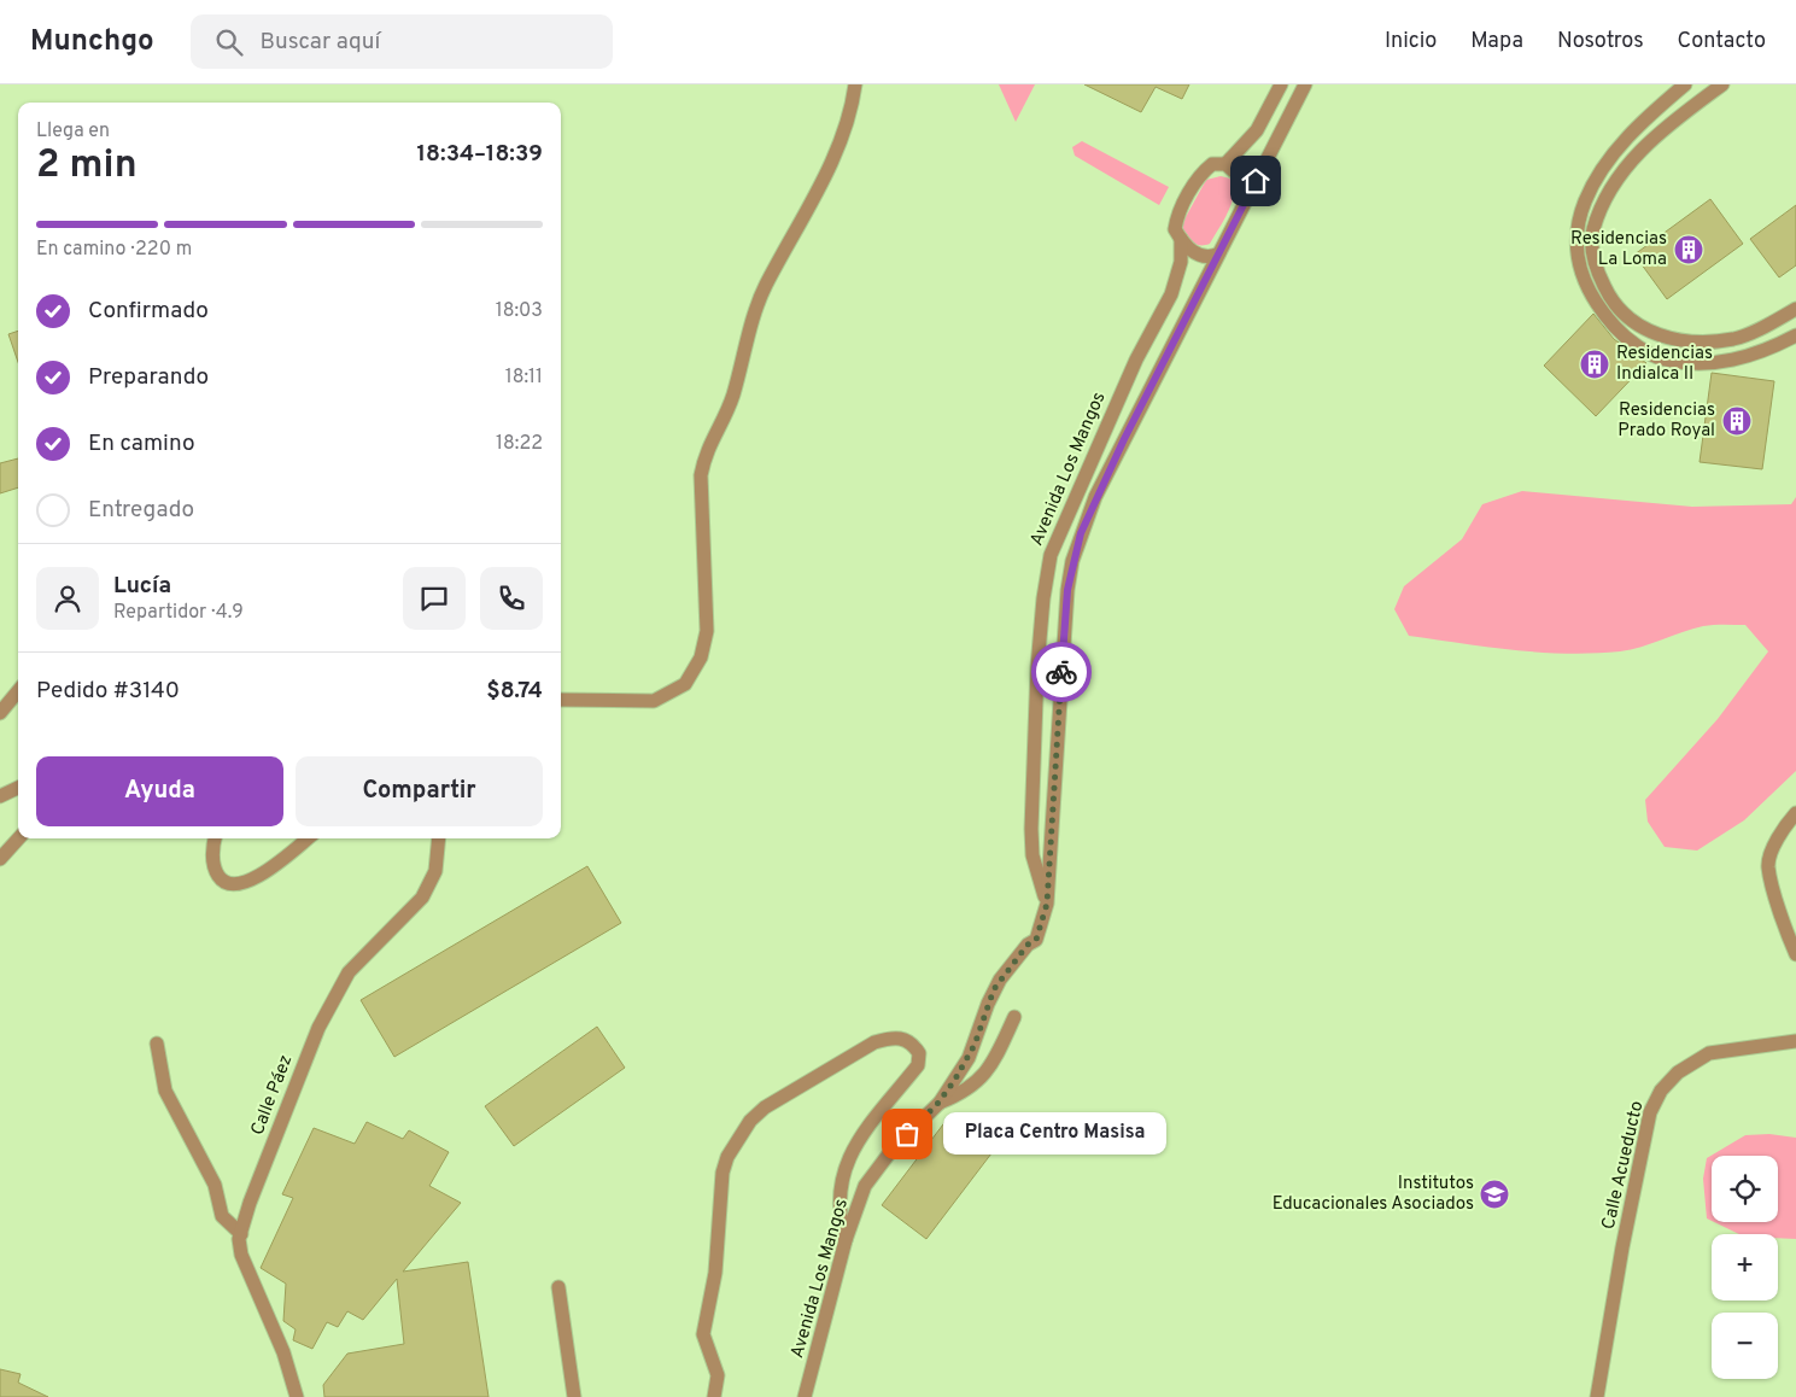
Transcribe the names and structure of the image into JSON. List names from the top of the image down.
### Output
{
  "streets": {
    "street": ["Avenida Los Mangos", "Calle Páez", "Calle Acueducto"]
  },
  "places": {
    "building": ["Residencias La Loma", "Residencias Indialca II", "Residencias Prado Royal"],
    "other": ["Placa Centro Masisa"],
    "school or university": ["Institutos Educacionales Asociados"]
  },
  "page": {
    "header": "Munchgo",
    "search": "Buscar aquí",
    "nav": [
      "Inicio",
      "Mapa",
      "Nosotros",
      "Contacto"
    ],
    "heading": ["2 min", "Llega en", "18:34–18:39"],
    "panel": [
      "Lucía",
      "Repartidor · 4.9",
      "Pedido #3140",
      "$8.74"
    ],
    "bar": "En camino · 220 m",
    "list": [
      ["Confirmado", "18:03"],
      ["Preparando", "18:11"],
      ["En camino", "18:22"],
      "Entregado"
    ],
    "buttons": ["Ayuda", "Compartir"],
    "bubble": "Placa Centro Masisa",
    "map_buttons": ["+", "−"]
  }
}
